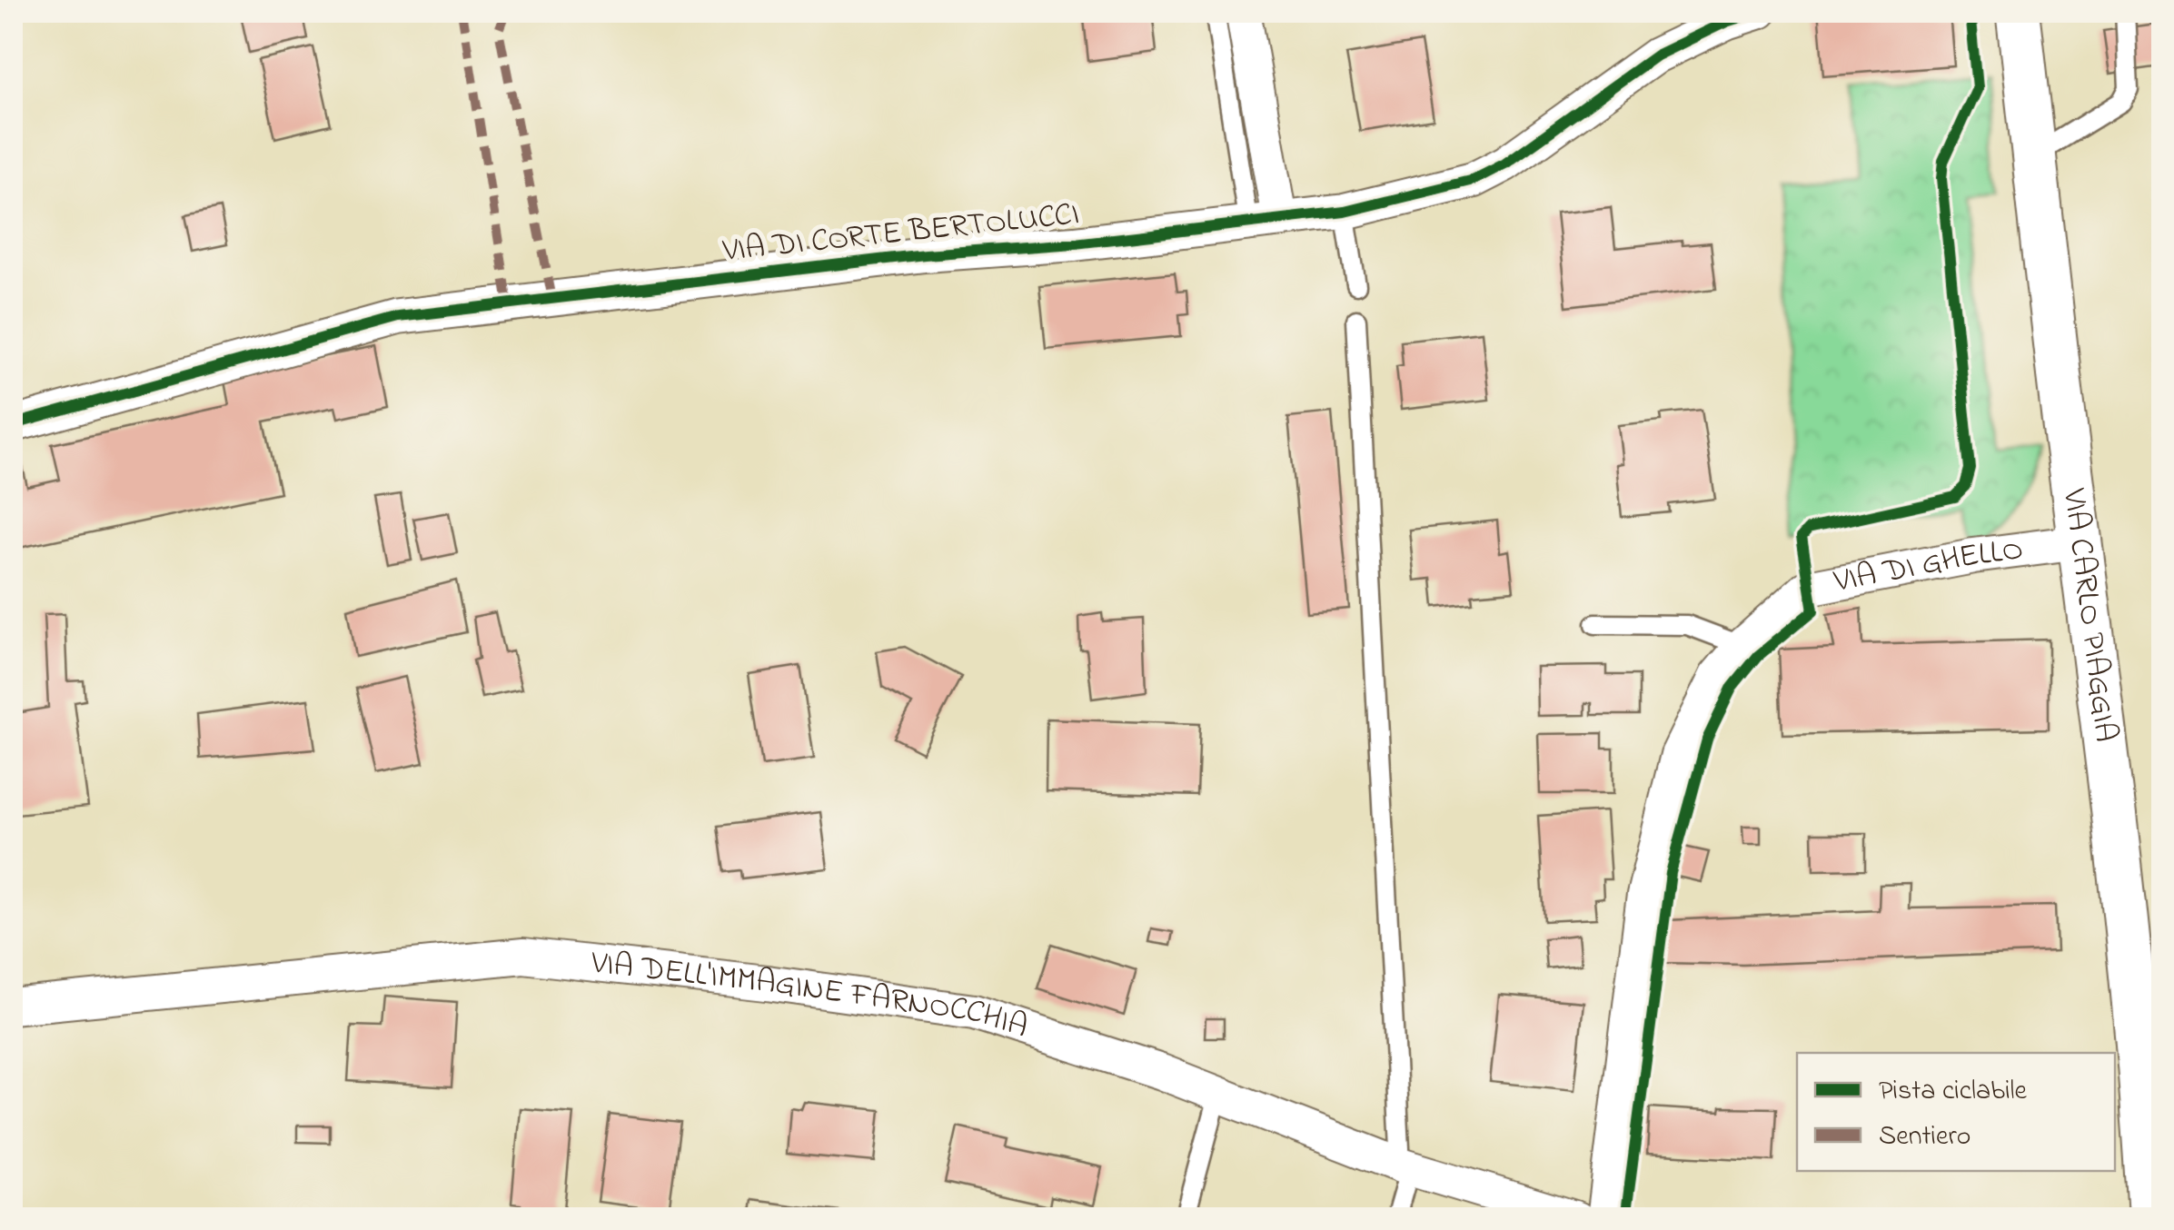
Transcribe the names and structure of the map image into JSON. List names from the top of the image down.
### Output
{
  "streets": {
    "street": [
      "VIA DI CORTE BERTOLUCCI",
      "VIA DI GHELLO",
      "VIA CARLO PIAGGIA",
      "VIA DELL'IMMAGINE FARNOCCHIA"
    ]
  },
  "crossings": [
    ["VIA DI GHELLO", "VIA CARLO PIAGGIA"]
  ],
  "legend": ["Pista ciclabile", "Sentiero"]
}
